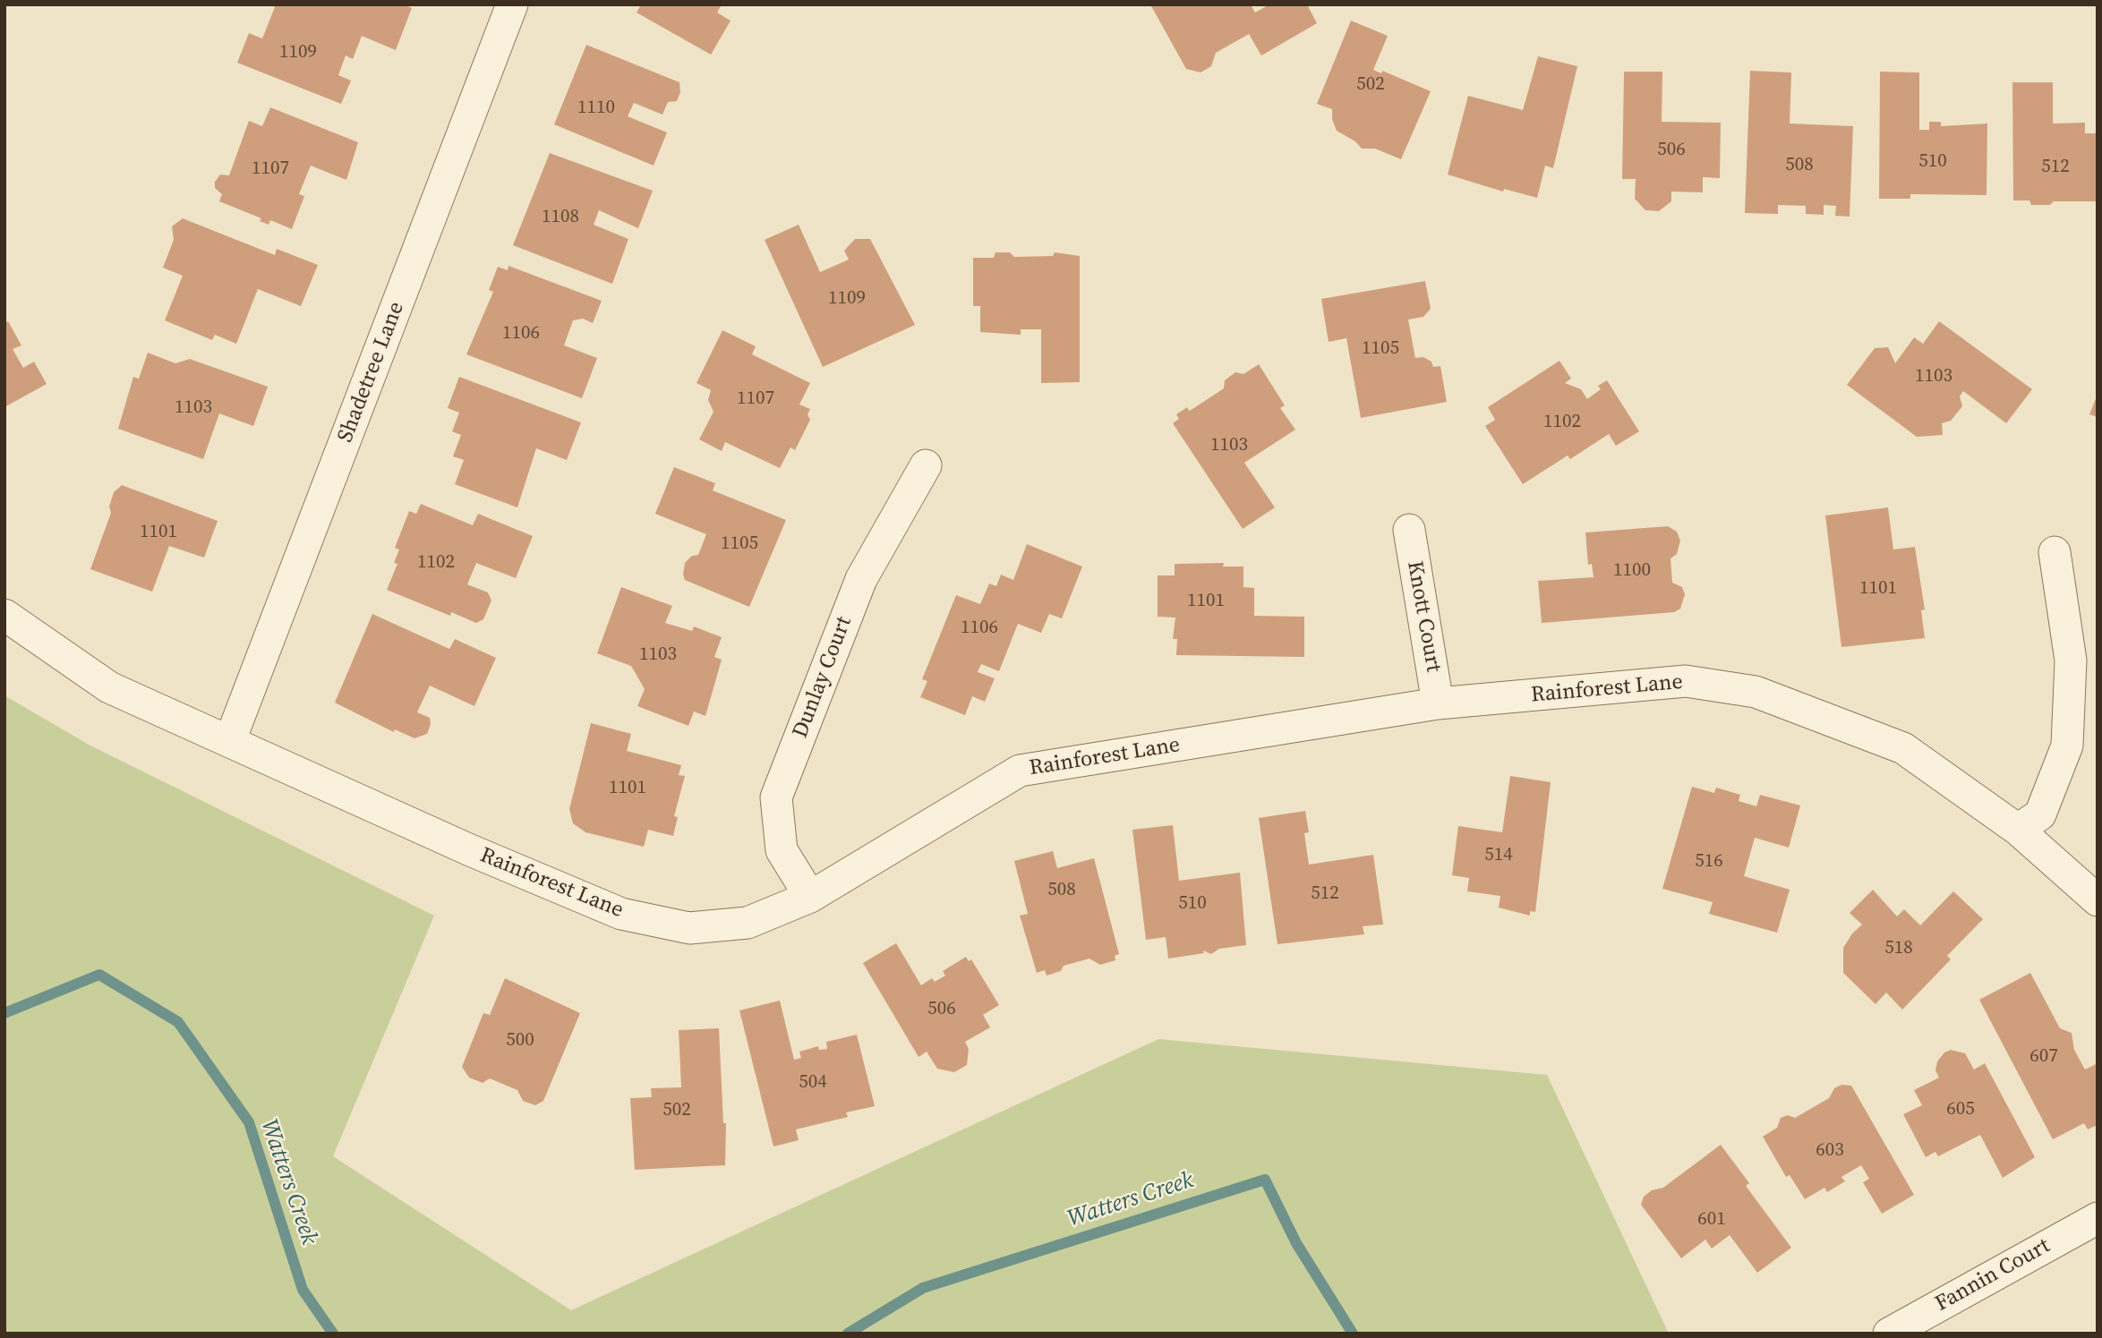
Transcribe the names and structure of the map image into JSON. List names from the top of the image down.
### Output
{
  "streets": {
    "street": [
      "Shadetree Lane",
      "Knott Court",
      "Dunlay Court",
      "Rainforest Lane",
      "Fannin Court"
    ]
  },
  "crossings": [
    ["Shadetree Lane", "Rainforest Lane"],
    ["Knott Court", "Rainforest Lane"],
    ["Dunlay Court", "Rainforest Lane"]
  ],
  "water": ["Watters Creek"],
  "house_numbers": [
    "1109",
    "502",
    "1110",
    "506",
    "510",
    "508",
    "512",
    "1107",
    "1108",
    "1109",
    "1106",
    "1105",
    "1103",
    "1107",
    "1103",
    "1102",
    "1103",
    "1101",
    "1105",
    "1102",
    "1100",
    "1101",
    "1101",
    "1106",
    "1103",
    "1101",
    "514",
    "516",
    "508",
    "512",
    "510",
    "518",
    "506",
    "500",
    "607",
    "504",
    "605",
    "502",
    "603",
    "601"
  ]
}
